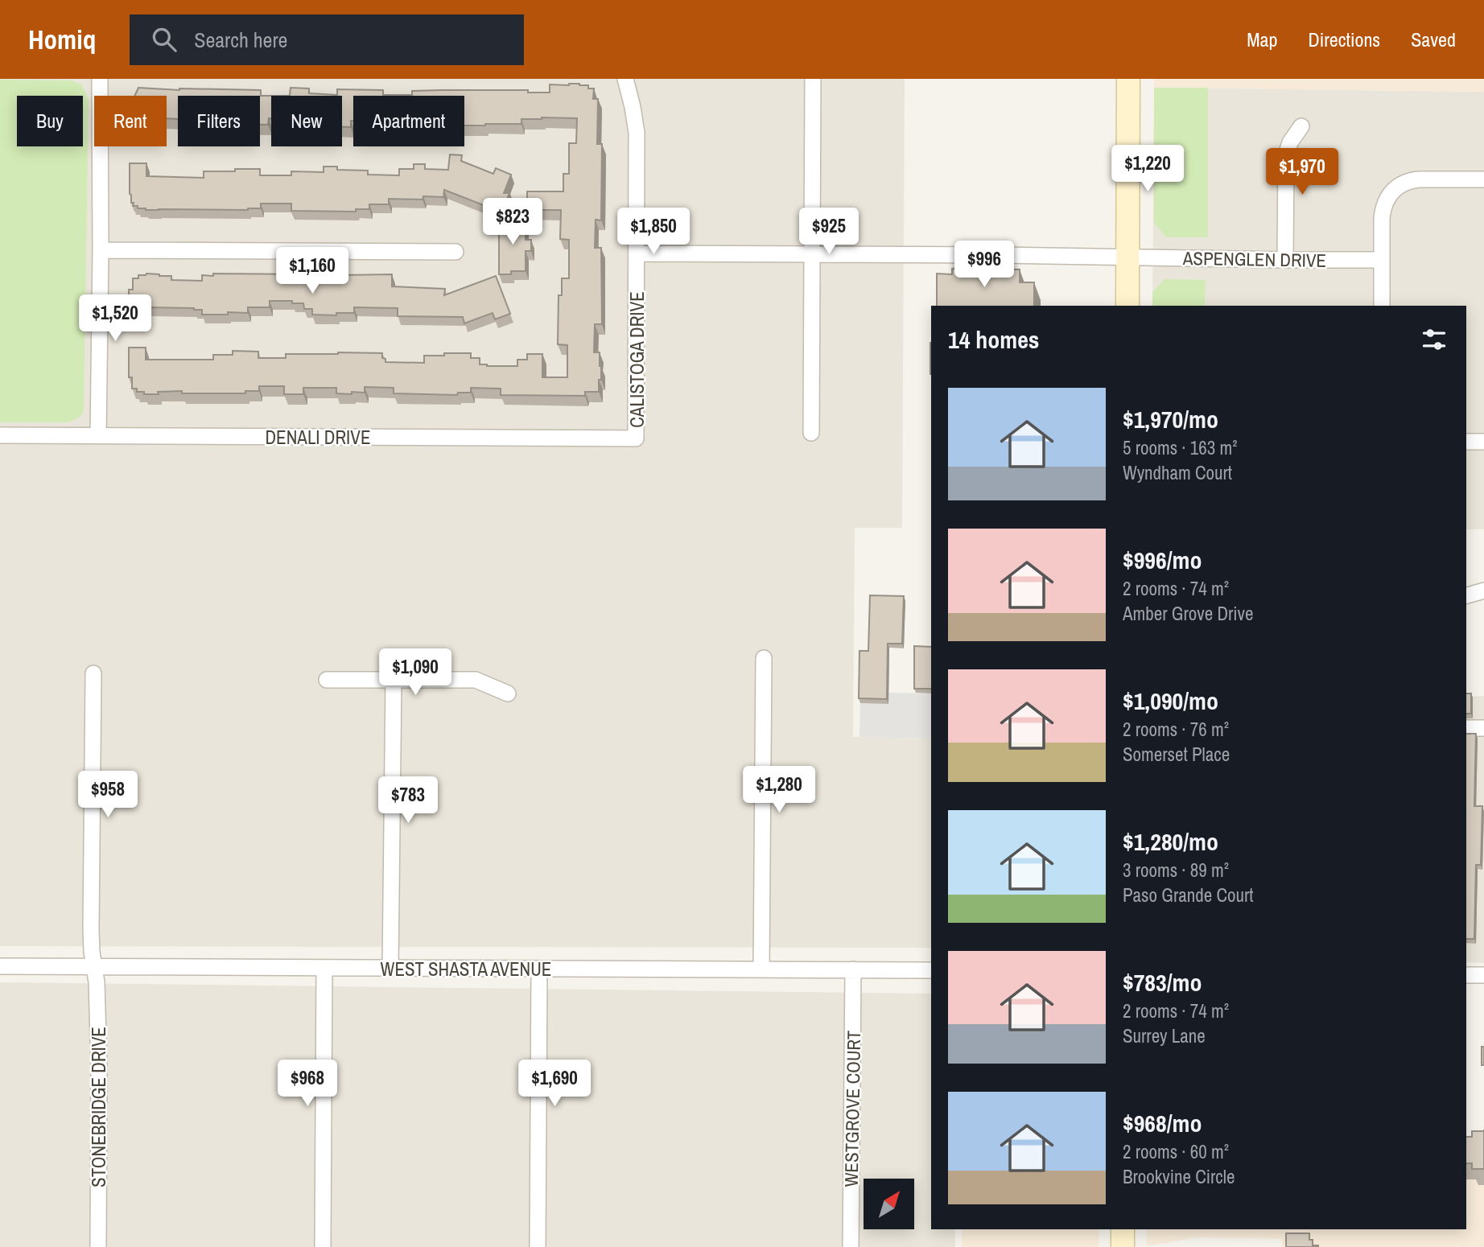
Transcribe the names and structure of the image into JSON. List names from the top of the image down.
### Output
{
  "streets": {
    "street": [
      "ASPENGLEN DRIVE",
      "CALISTOGA DRIVE",
      "DENALI DRIVE",
      "WEST SHASTA AVENUE",
      "STONEBRIDGE DRIVE",
      "WESTGROVE COURT"
    ]
  },
  "crossings": [
    ["ASPENGLEN DRIVE", "CALISTOGA DRIVE"],
    ["CALISTOGA DRIVE", "DENALI DRIVE"],
    ["WEST SHASTA AVENUE", "STONEBRIDGE DRIVE"],
    ["WEST SHASTA AVENUE", "WESTGROVE COURT"]
  ],
  "north": "top right",
  "page": {
    "header": "Homiq",
    "search": "Search here",
    "nav": ["Map", "Directions", "Saved"],
    "chip": [
      "Buy",
      "Rent",
      "Filters",
      "New",
      "Apartment"
    ],
    "price": [
      "$1,220",
      "$1,970",
      "$823",
      "$1,850",
      "$925",
      "$996",
      "$1,160",
      "$1,520",
      "$1,090",
      "$1,280",
      "$958",
      "$783",
      "$968",
      "$1,690"
    ],
    "heading": "14 homes",
    "list": [
      {
        "name": "$1,970/mo",
        "note": "5 rooms · 163 m² · Wyndham Court"
      },
      {
        "name": "$996/mo",
        "note": "2 rooms · 74 m² · Amber Grove Drive"
      },
      {
        "name": "$1,090/mo",
        "note": "2 rooms · 76 m² · Somerset Place"
      },
      {
        "name": "$1,280/mo",
        "note": "3 rooms · 89 m² · Paso Grande Court"
      },
      {
        "name": "$783/mo",
        "note": "2 rooms · 74 m² · Surrey Lane"
      },
      {
        "name": "$968/mo",
        "note": "2 rooms · 60 m² · Brookvine Circle"
      }
    ]
  }
}
